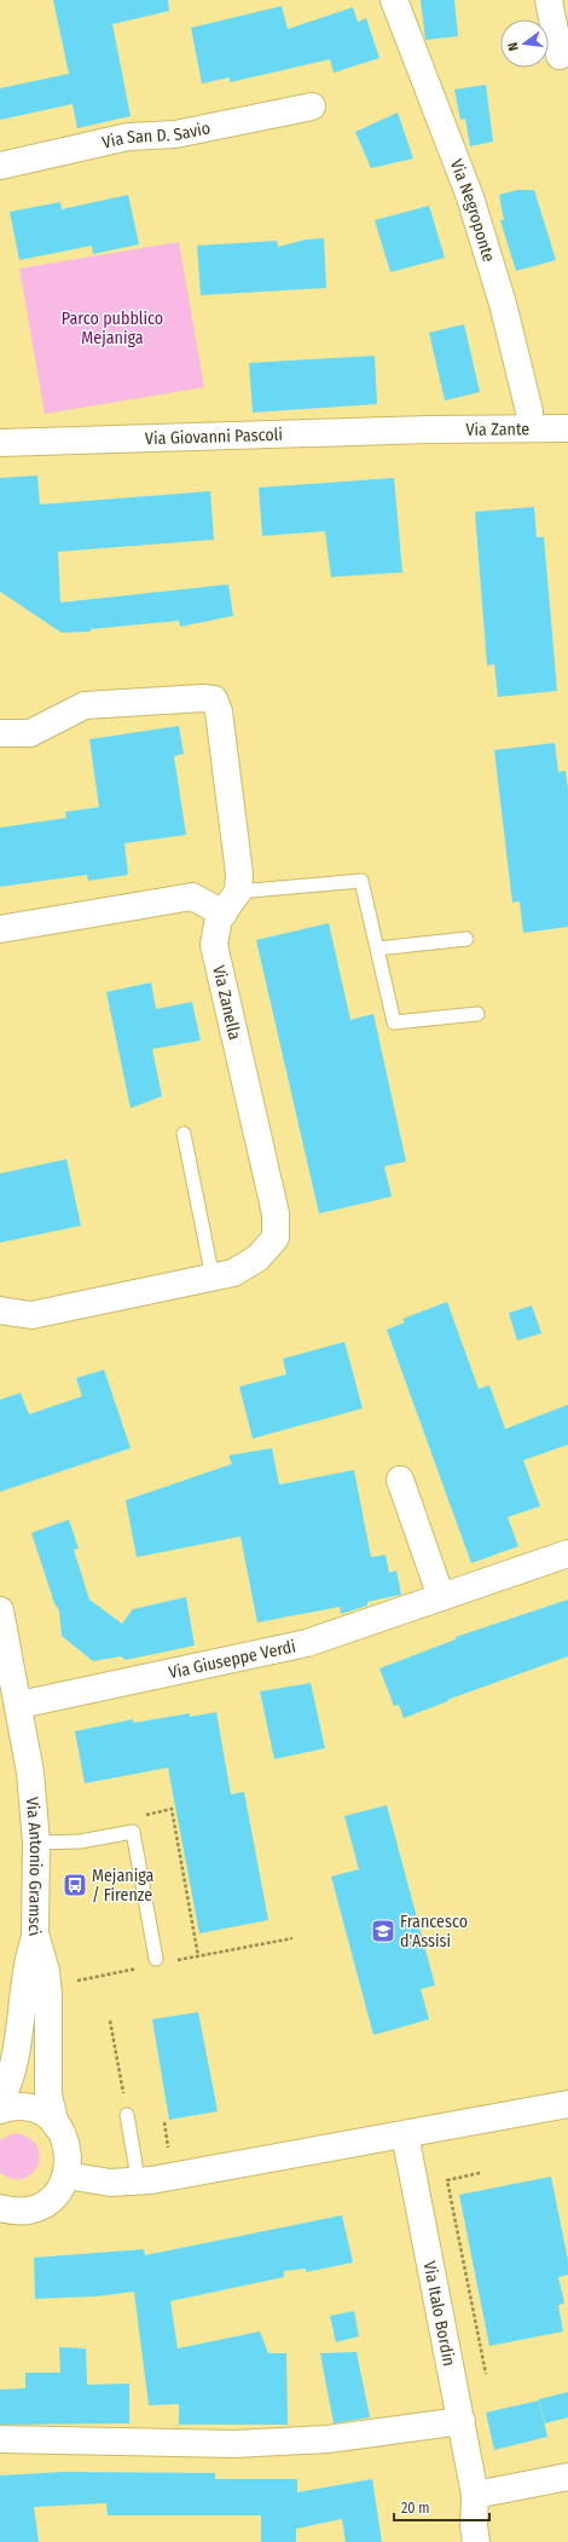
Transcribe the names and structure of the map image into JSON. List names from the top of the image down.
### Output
{
  "streets": {
    "street": [
      "Via San D. Savio",
      "Via Negroponte",
      "Via Zante",
      "Via Giovanni Pascoli",
      "Via Zanella",
      "Via Giuseppe Verdi",
      "Via Antonio Gramsci",
      "Via Italo Bordin"
    ]
  },
  "crossings": [
    ["Via Negroponte", "Via Zante"],
    ["Via Zante", "Via Giovanni Pascoli"],
    ["Via Giuseppe Verdi", "Via Antonio Gramsci"]
  ],
  "parks": ["Parco pubblico Mejaniga"],
  "places": {
    "bus stop": ["Mejaniga / Firenze"],
    "school or university": ["Francesco d'Assisi"]
  },
  "scale_bar": "20 m",
  "north": "left"
}
